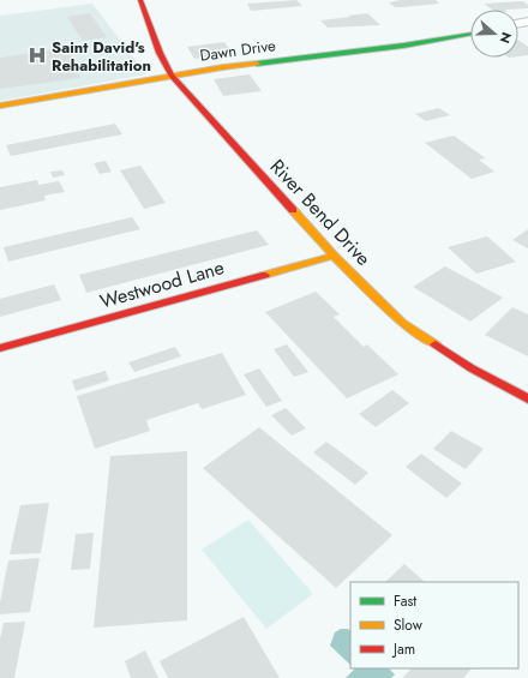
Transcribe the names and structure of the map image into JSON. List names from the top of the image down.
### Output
{
  "streets": {
    "street": ["Dawn Drive", "River Bend Drive", "Westwood Lane"]
  },
  "crossings": [
    ["Dawn Drive", "River Bend Drive"],
    ["River Bend Drive", "Westwood Lane"]
  ],
  "places": {
    "hospital": ["Saint David's Rehabilitation"]
  },
  "legend": ["Fast", "Slow", "Jam"],
  "north": "right"
}
